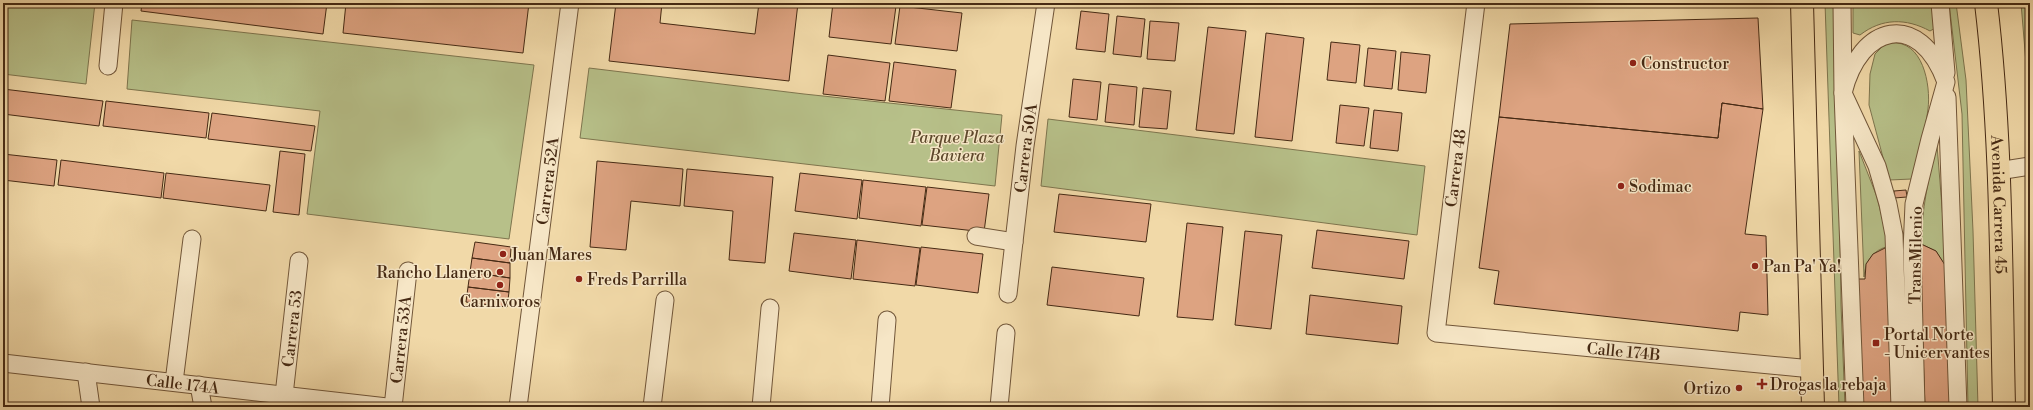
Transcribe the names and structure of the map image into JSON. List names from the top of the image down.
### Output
{
  "streets": {
    "highway": ["Avenida Carrera 45"],
    "street": [
      "Carrera 50A",
      "Carrera 48",
      "Carrera 52A",
      "TransMilenio",
      "Carrera 53",
      "Carrera 53A",
      "Calle 174B",
      "Calle 174A"
    ]
  },
  "crossings": [
    ["Carrera 48", "Calle 174B"],
    ["Carrera 53", "Calle 174A"]
  ],
  "parks": ["Parque Plaza Baviera"],
  "places": {
    "other": [
      "Constructor",
      "Sodimac",
      "Juan Mares",
      "Pan Pa' Ya!",
      "Rancho Llanero",
      "Freds Parrilla",
      "Carnivoros",
      "Ortizo"
    ],
    "transit": ["Portal Norte - Unicervantes"],
    "health": ["Drogas la rebaja"]
  }
}
